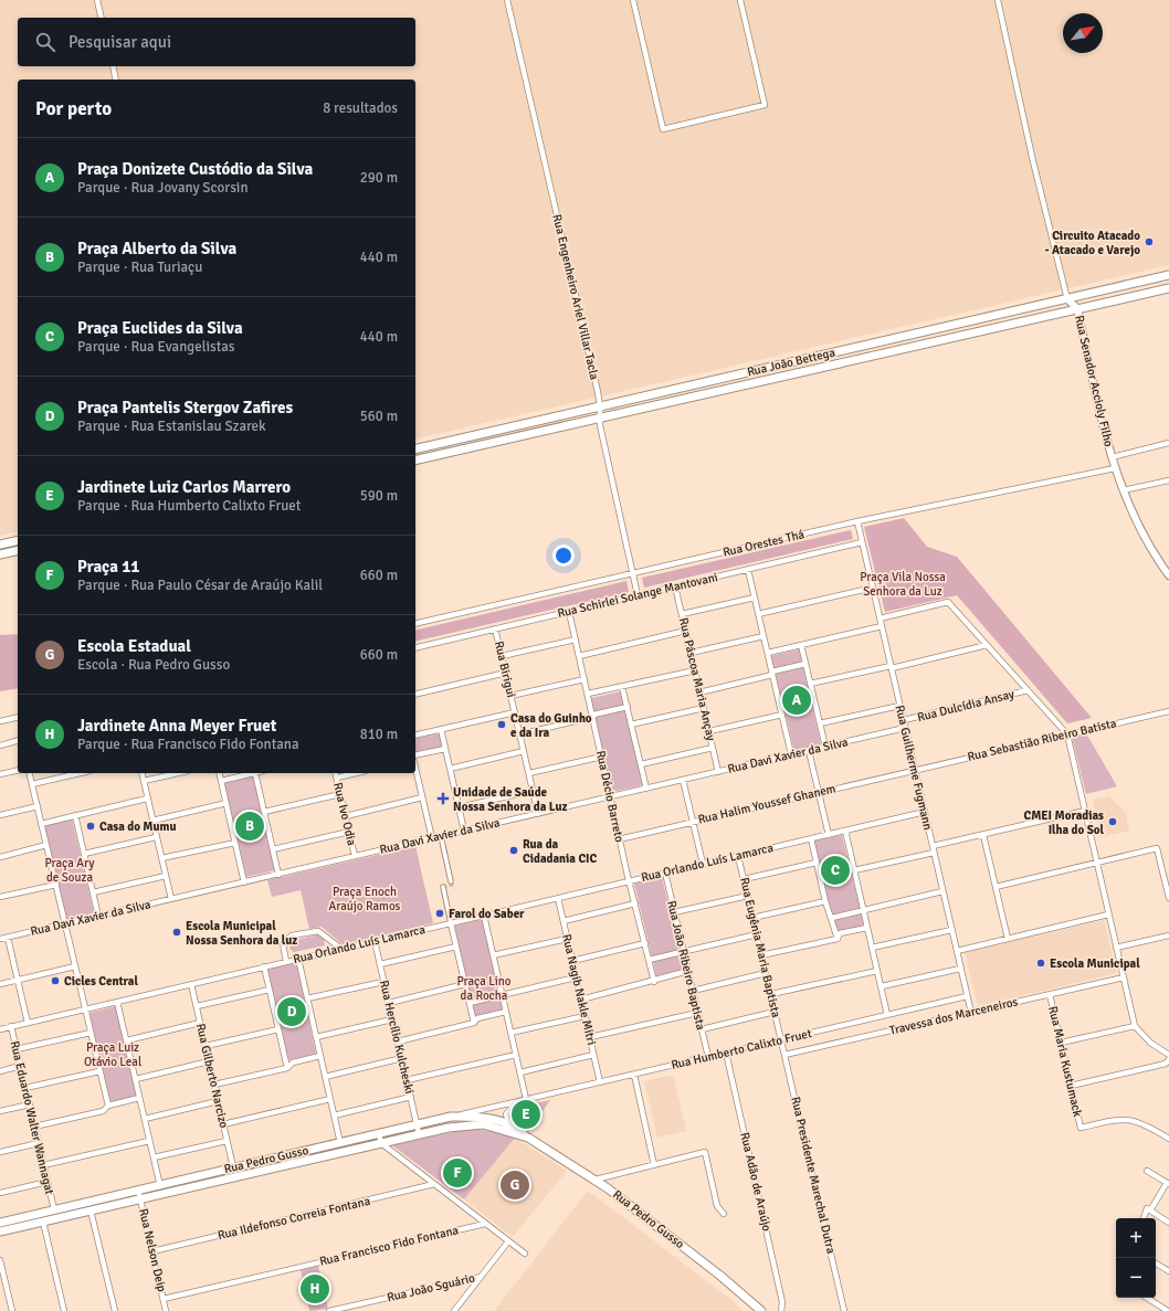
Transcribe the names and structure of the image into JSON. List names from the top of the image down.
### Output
{
  "streets": {
    "main road": ["Rua João Bettega", "Rua Pedro Gusso"],
    "street": [
      "Rua Engenheiro Ariel Villar Tacla",
      "Rua Senador Accioly Filho",
      "Rua Orestes Thá",
      "Rua Schirlei Solange Mantovani",
      "Rua Birigui",
      "Rua Páscoa Maria Ançay",
      "Rua Dulcídia Ansay",
      "Rua Sebastião Ribeiro Batista",
      "Rua Davi Xavier da Silva",
      "Rua Guilherme Fugmann",
      "Rua Décio Barreto",
      "Rua Halim Youssef Ghanem",
      "Rua Ivo Odia",
      "Rua Orlando Luís Lamarca",
      "Rua Eugênia Maria Baptista",
      "Rua João Ribeiro Baptista",
      "Rua Nagib Nakle Mitri",
      "Travessa dos Marceneiros",
      "Rua Hercílio Kulcheski",
      "Rua Humberto Calixto Fruet",
      "Rua Maria Kustumack",
      "Rua Gilberto Narcizo",
      "Rua Eduardo Walter Wannagat",
      "Rua Presidente Marechal Dutra",
      "Rua Adão de Araújo",
      "Rua Ildefonso Correia Fontana",
      "Rua Francisco Fido Fontana",
      "Rua Nelson Deip",
      "Rua João Sguário"
    ]
  },
  "crossings": [
    ["Rua Engenheiro Ariel Villar Tacla", "Rua João Bettega"],
    ["Rua Engenheiro Ariel Villar Tacla", "Rua Orestes Thá"],
    ["Rua Engenheiro Ariel Villar Tacla", "Rua Schirlei Solange Mantovani"],
    ["Rua João Bettega", "Rua Senador Accioly Filho"],
    ["Rua Senador Accioly Filho", "Rua Orestes Thá"],
    ["Rua Orestes Thá", "Rua Guilherme Fugmann"],
    ["Rua Schirlei Solange Mantovani", "Rua Birigui"],
    ["Rua Schirlei Solange Mantovani", "Rua Páscoa Maria Ançay"],
    ["Rua Schirlei Solange Mantovani", "Rua Guilherme Fugmann"],
    ["Rua Schirlei Solange Mantovani", "Rua Décio Barreto"],
    ["Rua Birigui", "Rua Davi Xavier da Silva"],
    ["Rua Páscoa Maria Ançay", "Rua Davi Xavier da Silva"],
    ["Rua Dulcídia Ansay", "Rua Guilherme Fugmann"],
    ["Rua Sebastião Ribeiro Batista", "Rua Guilherme Fugmann"],
    ["Rua Sebastião Ribeiro Batista", "Rua Halim Youssef Ghanem"],
    ["Rua Davi Xavier da Silva", "Rua Guilherme Fugmann"],
    ["Rua Davi Xavier da Silva", "Rua Décio Barreto"],
    ["Rua Davi Xavier da Silva", "Rua Ivo Odia"],
    ["Rua Guilherme Fugmann", "Rua Halim Youssef Ghanem"],
    ["Rua Guilherme Fugmann", "Rua Orlando Luís Lamarca"],
    ["Rua Guilherme Fugmann", "Travessa dos Marceneiros"],
    ["Rua Guilherme Fugmann", "Rua Humberto Calixto Fruet"],
    ["Rua Décio Barreto", "Rua Halim Youssef Ghanem"],
    ["Rua Décio Barreto", "Rua Orlando Luís Lamarca"],
    ["Rua Orlando Luís Lamarca", "Rua Eugênia Maria Baptista"],
    ["Rua Orlando Luís Lamarca", "Rua João Ribeiro Baptista"],
    ["Rua Orlando Luís Lamarca", "Rua Nagib Nakle Mitri"],
    ["Rua Orlando Luís Lamarca", "Rua Hercílio Kulcheski"],
    ["Rua Orlando Luís Lamarca", "Rua Gilberto Narcizo"],
    ["Rua Orlando Luís Lamarca", "Rua Eduardo Walter Wannagat"],
    ["Rua Eugênia Maria Baptista", "Rua Humberto Calixto Fruet"],
    ["Rua Eugênia Maria Baptista", "Rua Presidente Marechal Dutra"],
    ["Rua João Ribeiro Baptista", "Rua Humberto Calixto Fruet"],
    ["Rua Nagib Nakle Mitri", "Rua Humberto Calixto Fruet"],
    ["Travessa dos Marceneiros", "Rua Maria Kustumack"],
    ["Travessa dos Marceneiros", "Rua Presidente Marechal Dutra"],
    ["Rua Hercílio Kulcheski", "Rua Pedro Gusso"],
    ["Rua Humberto Calixto Fruet", "Rua Pedro Gusso"],
    ["Rua Humberto Calixto Fruet", "Rua Presidente Marechal Dutra"],
    ["Rua Humberto Calixto Fruet", "Rua Adão de Araújo"],
    ["Rua Gilberto Narcizo", "Rua Pedro Gusso"],
    ["Rua Eduardo Walter Wannagat", "Rua Pedro Gusso"],
    ["Rua Pedro Gusso", "Rua Nelson Deip"],
    ["Rua Ildefonso Correia Fontana", "Rua Nelson Deip"],
    ["Rua Francisco Fido Fontana", "Rua Nelson Deip"]
  ],
  "parks": [
    "Praça Vila Nossa Senhora da Luz",
    "Praça Ary de Souza",
    "Praça Enoch Araújo Ramos",
    "Praça Lino da Rocha",
    "Praça Luiz Otávio Leal"
  ],
  "places": {
    "other": [
      "Circuito Atacado - Atacado e Varejo",
      "Casa do Guinho e da Ira",
      "CMEI Moradias Ilha do Sol",
      "Casa do Mumu",
      "Rua da Cidadania CIC",
      "Farol do Saber",
      "Escola Municipal Nossa Senhora da luz",
      "Escola Municipal",
      "Cicles Central"
    ],
    "health": ["Unidade de Saúde Nossa Senhora da Luz"]
  },
  "north": "top right",
  "page": {
    "search": "Pesquisar aqui",
    "heading": ["Por perto", "8 resultados"],
    "list": [
      {
        "mark": "A",
        "name": "Praça Donizete Custódio da Silva",
        "note": "Parque · Rua Jovany Scorsin",
        "value": "290 m"
      },
      {
        "mark": "B",
        "name": "Praça Alberto da Silva",
        "note": "Parque · Rua Turiaçu",
        "value": "440 m"
      },
      {
        "mark": "C",
        "name": "Praça Euclides da Silva",
        "note": "Parque · Rua Evangelistas",
        "value": "440 m"
      },
      {
        "mark": "D",
        "name": "Praça Pantelis Stergov Zafires",
        "note": "Parque · Rua Estanislau Szarek",
        "value": "560 m"
      },
      {
        "mark": "E",
        "name": "Jardinete Luiz Carlos Marrero",
        "note": "Parque · Rua Humberto Calixto Fruet",
        "value": "590 m"
      },
      {
        "mark": "F",
        "name": "Praça 11",
        "note": "Parque · Rua Paulo César de Araújo Kalil",
        "value": "660 m"
      },
      {
        "mark": "G",
        "name": "Escola Estadual",
        "note": "Escola · Rua Pedro Gusso",
        "value": "660 m"
      },
      {
        "mark": "H",
        "name": "Jardinete Anna Meyer Fruet",
        "note": "Parque · Rua Francisco Fido Fontana",
        "value": "810 m"
      }
    ],
    "pins": [
      "A",
      "B",
      "C",
      "D",
      "E",
      "F",
      "G",
      "H"
    ],
    "map_buttons": ["+", "−"]
  }
}
